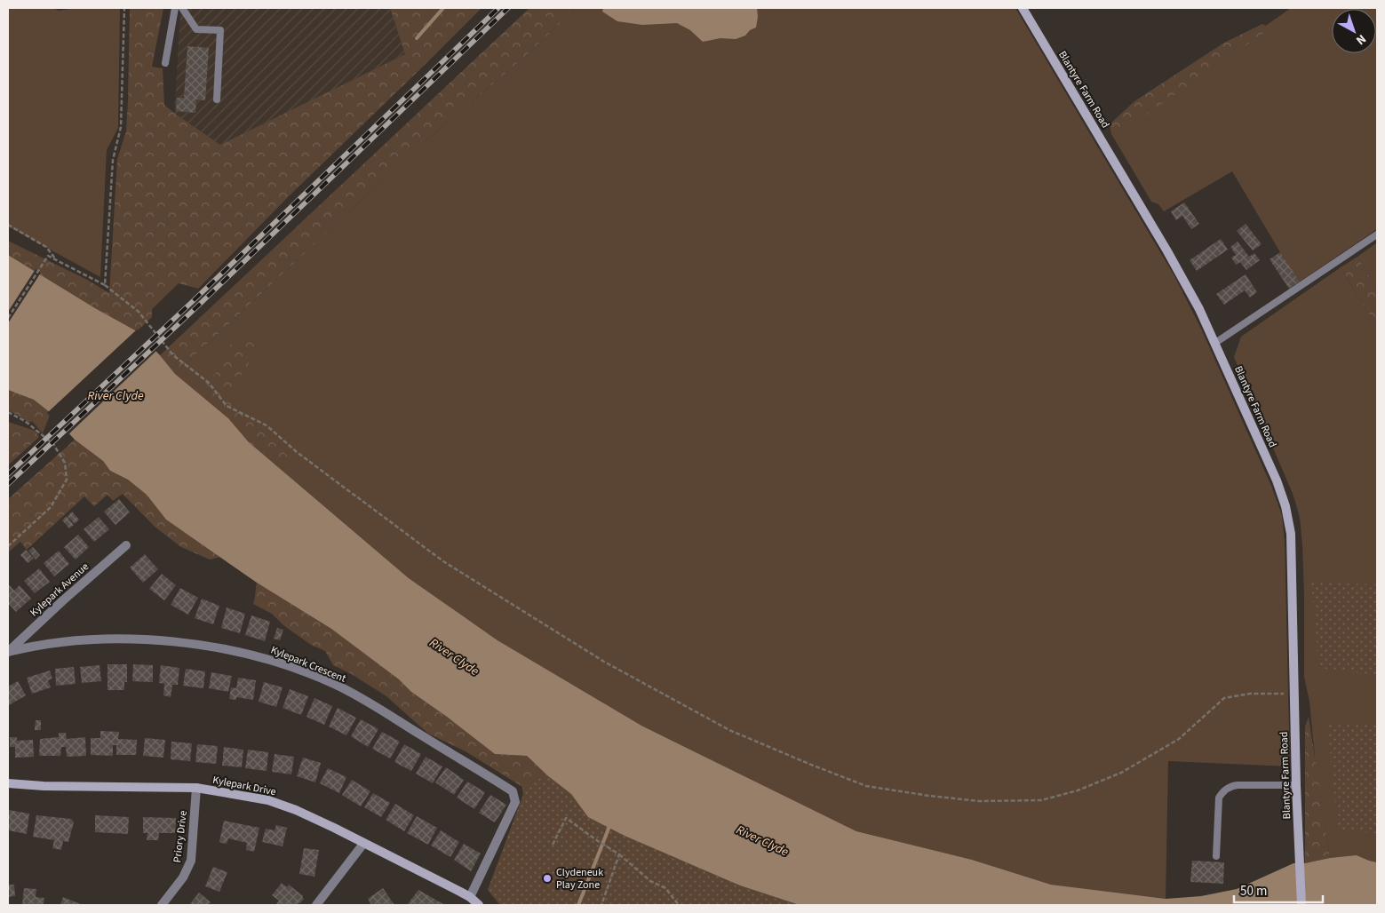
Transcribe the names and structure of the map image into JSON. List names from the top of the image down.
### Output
{
  "streets": {
    "main road": ["Blantyre Farm Road", "Kylepark Drive"],
    "street": ["Kylepark Avenue", "Kylepark Crescent", "Priory Drive"]
  },
  "crossings": [
    ["Kylepark Avenue", "Kylepark Crescent"],
    ["Kylepark Crescent", "Kylepark Drive"],
    ["Kylepark Drive", "Priory Drive"]
  ],
  "water": ["River Clyde"],
  "places": ["Clydeneuk Play Zone"],
  "scale_bar": "50 m",
  "north": "bottom right"
}
